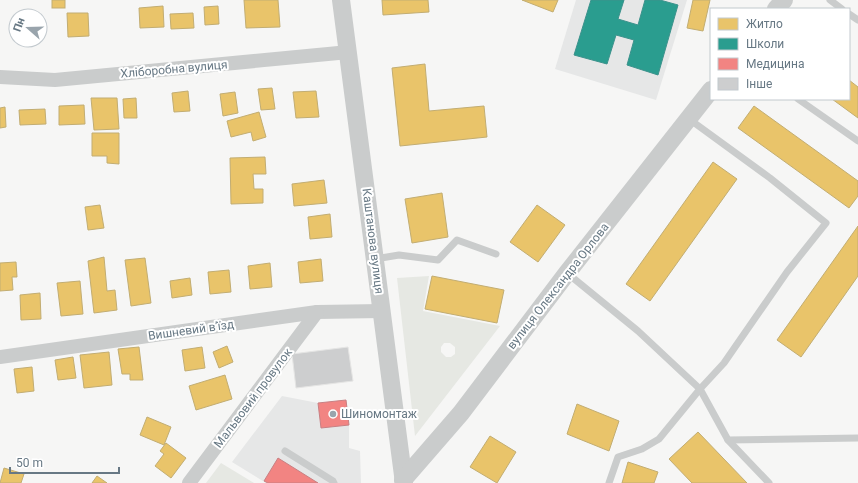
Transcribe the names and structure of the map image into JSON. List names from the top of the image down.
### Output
{
  "streets": {
    "street": [
      "Хліборобна вулиця",
      "Каштанова вулиця",
      "вулиця Олександра Орлова",
      "Вишневий в’їзд",
      "Мальвовий провулок"
    ]
  },
  "crossings": [
    ["Хліборобна вулиця", "Каштанова вулиця"],
    ["Каштанова вулиця", "вулиця Олександра Орлова"],
    ["Каштанова вулиця", "Вишневий в’їзд"],
    ["Вишневий в’їзд", "Мальвовий провулок"]
  ],
  "places": ["Шиномонтаж"],
  "legend": [
    "Житло",
    "Школи",
    "Медицина",
    "Інше"
  ],
  "scale_bar": "50 m",
  "north": "left"
}
